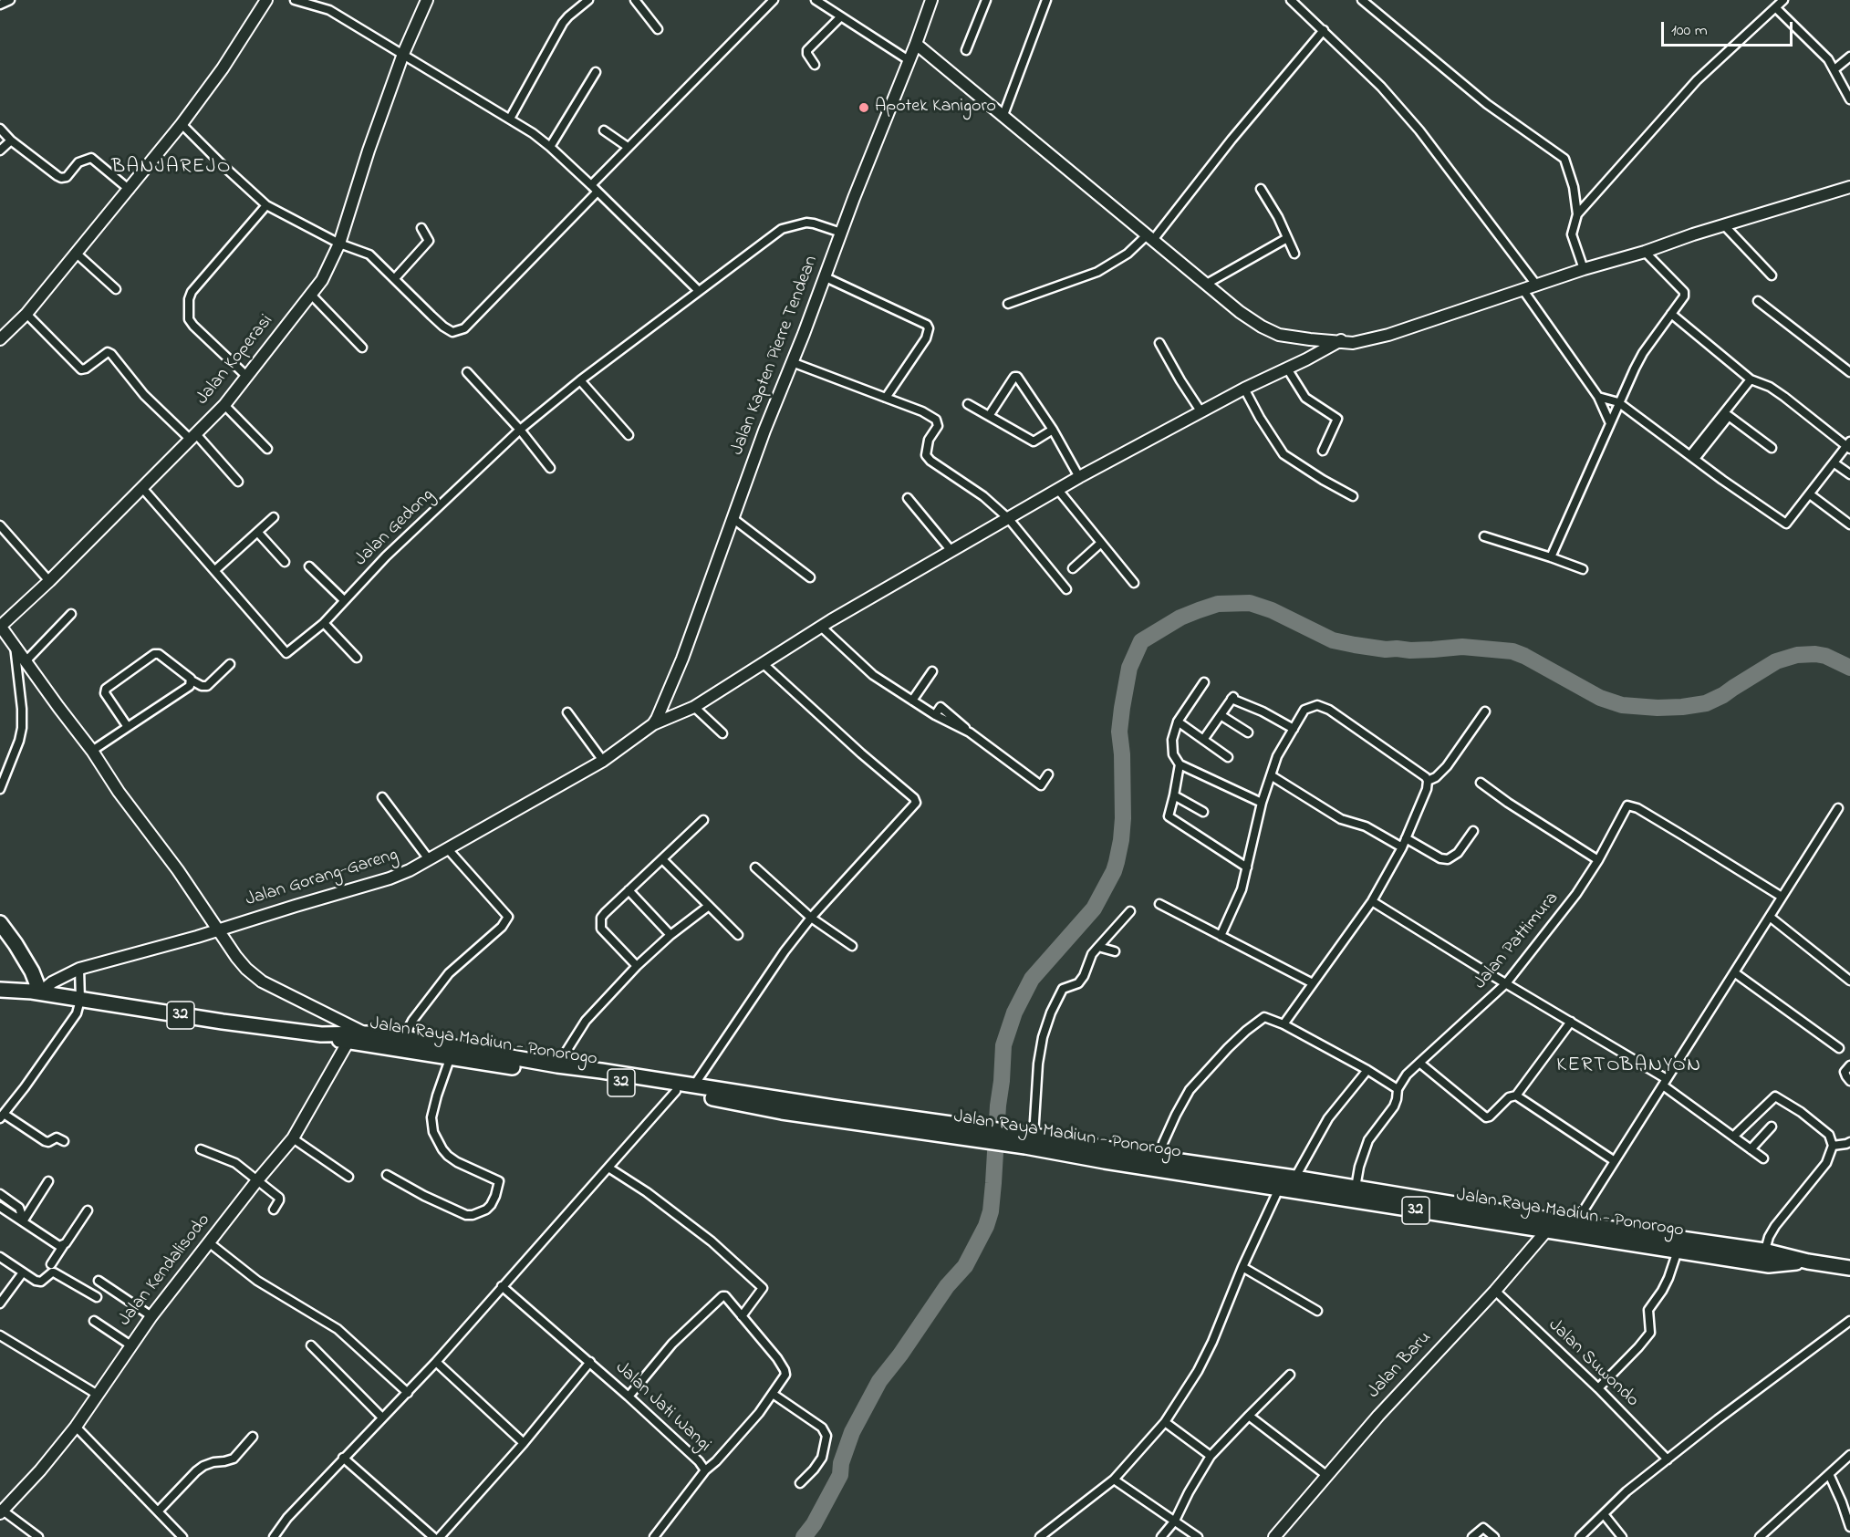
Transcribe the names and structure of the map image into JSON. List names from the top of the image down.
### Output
{
  "streets": {
    "highway": ["32", "Jalan Raya Madiun - Ponorogo"],
    "street": [
      "Jalan Kapten Pierre Tendean",
      "Jalan Koperasi",
      "Jalan Gedong",
      "Jalan Gorang-Gareng",
      "Jalan Pattimura",
      "Jalan Kendalisodo",
      "Jalan Suwondo",
      "Jalan Baru",
      "Jalan Jati Wangi"
    ]
  },
  "crossings": [
    ["Jalan Kapten Pierre Tendean", "Jalan Gedong"],
    ["Jalan Kapten Pierre Tendean", "Jalan Gorang-Gareng"],
    ["Jalan Koperasi", "Jalan Gedong"],
    ["Jalan Gorang-Gareng", "Jalan Raya Madiun - Ponorogo"],
    ["Jalan Pattimura", "Jalan Raya Madiun - Ponorogo"],
    ["Jalan Raya Madiun - Ponorogo", "Jalan Kendalisodo"],
    ["Jalan Raya Madiun - Ponorogo", "Jalan Baru"],
    ["Jalan Suwondo", "Jalan Baru"]
  ],
  "districts": ["BANJAREJO", "KERTOBANYON"],
  "places": ["Apotek Kanigoro"],
  "scale_bar": "100 m"
}
